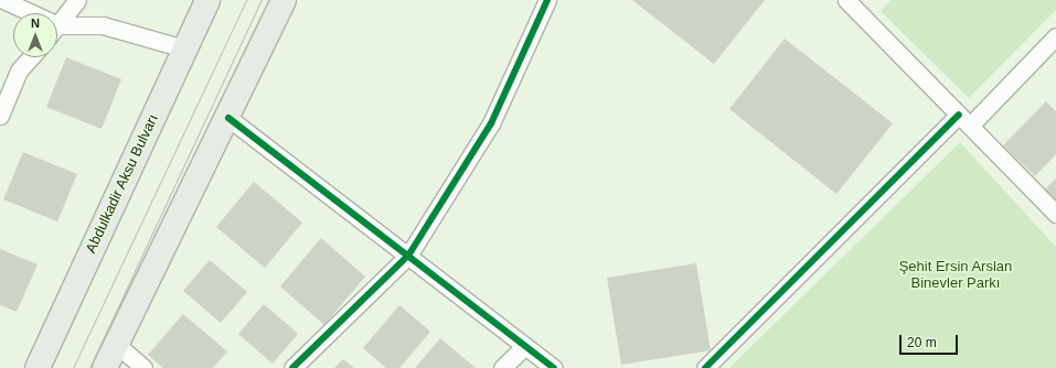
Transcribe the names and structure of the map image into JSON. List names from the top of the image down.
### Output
{
  "streets": {
    "main road": ["Abdulkadir Aksu Bulvarı"]
  },
  "parks": ["Şehit Ersin Arslan Binevler Parkı"],
  "scale_bar": "20 m",
  "north": "top"
}
